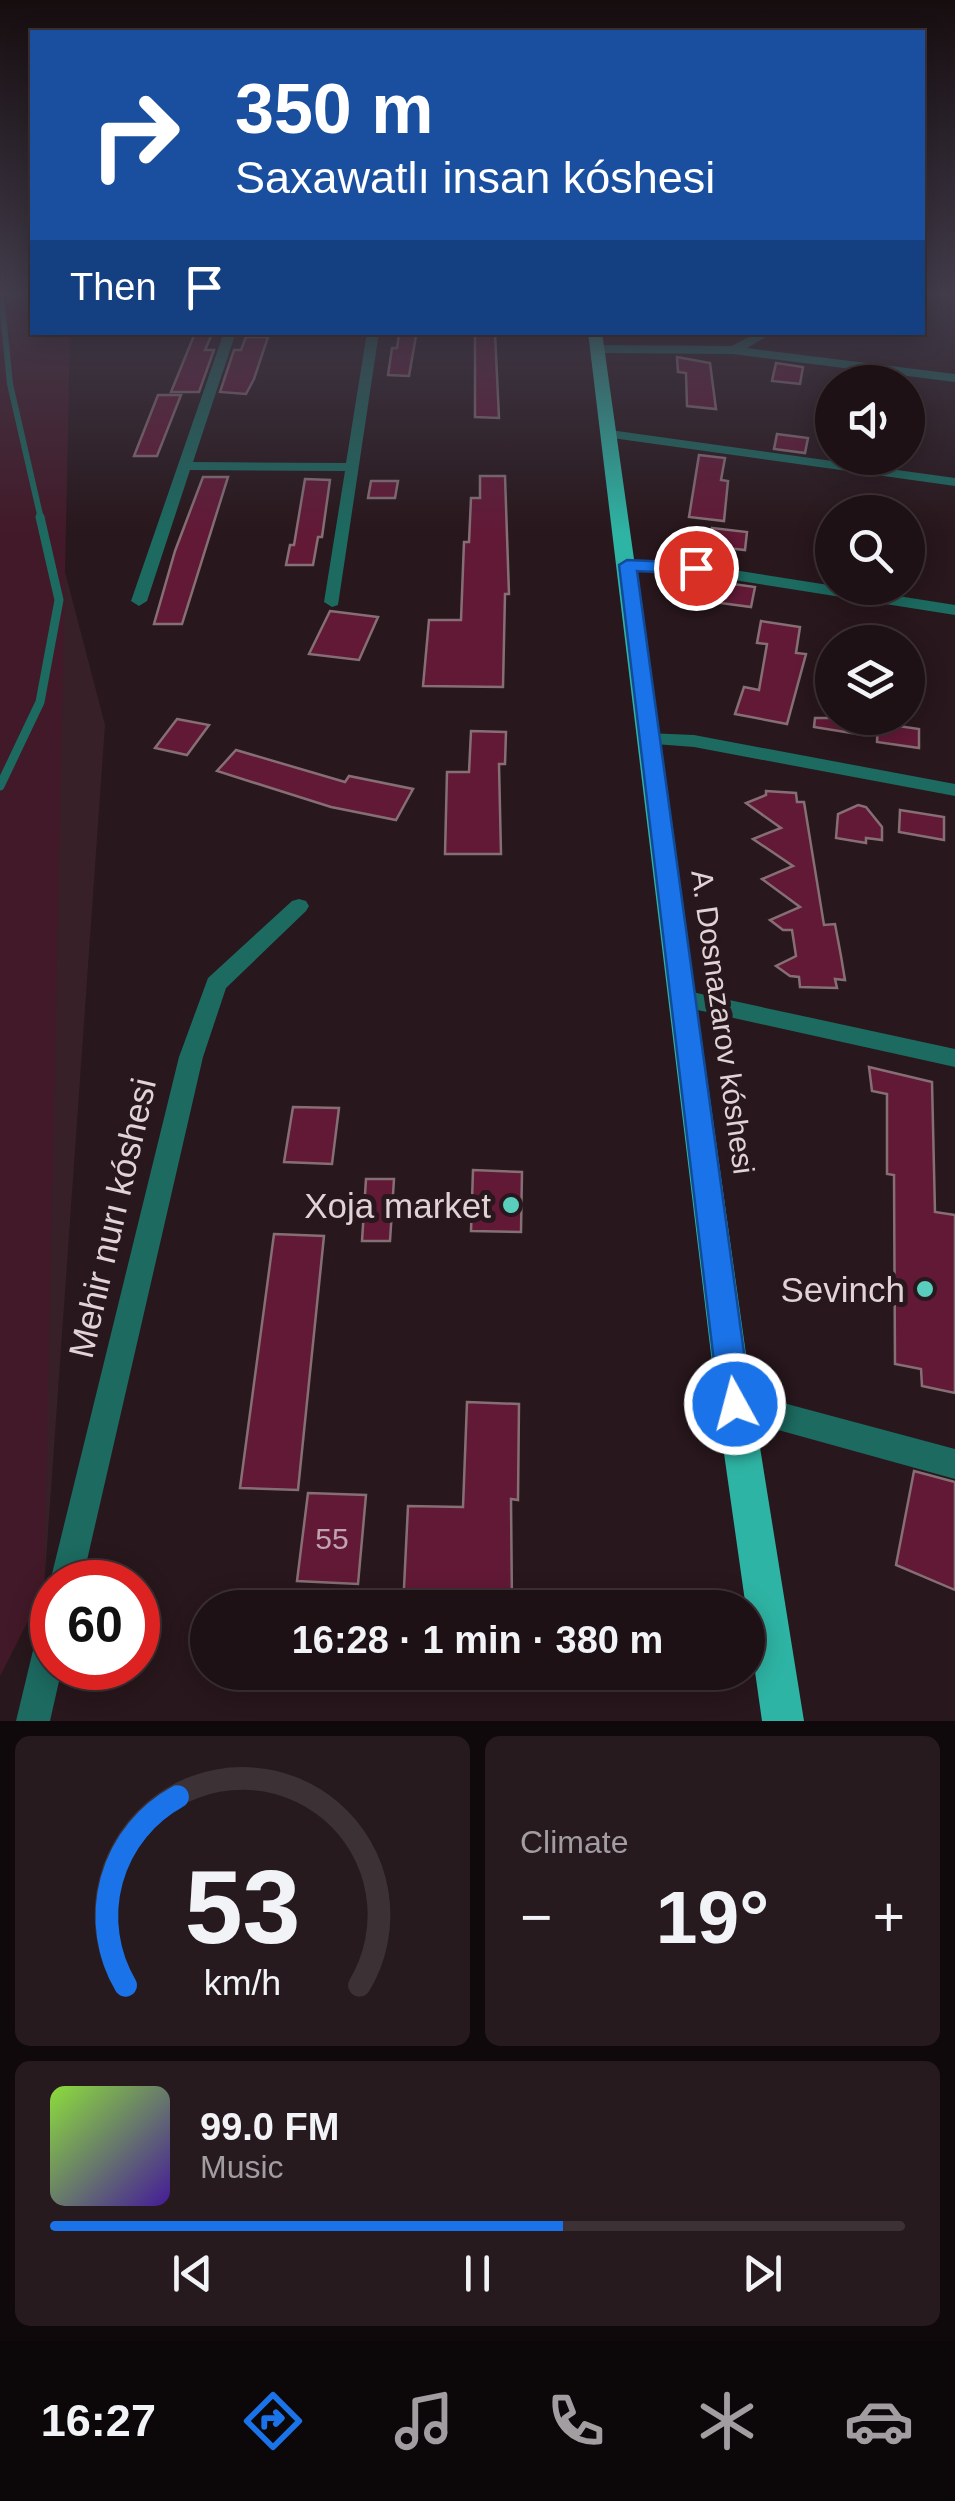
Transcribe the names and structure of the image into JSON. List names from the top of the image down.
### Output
{
  "streets": {
    "main road": ["A. Dosnazarov kóshesi"],
    "street": ["Mehir nurı kóshesi"]
  },
  "places": ["Xoja market", "Sevinch"],
  "house_numbers": ["55"],
  "page": {
    "turn": ["350 m", "Saxawatlı insan kóshesi"],
    "then": "Then",
    "limit": "60",
    "trip": "16:28 · 1 min · 380 m",
    "tile": "Climate",
    "heat": ["−", "19°", "+"],
    "song": ["99.0 FM", "Music"],
    "tabs": "16:27",
    "gauge": ["53", "km/h"]
  }
}
